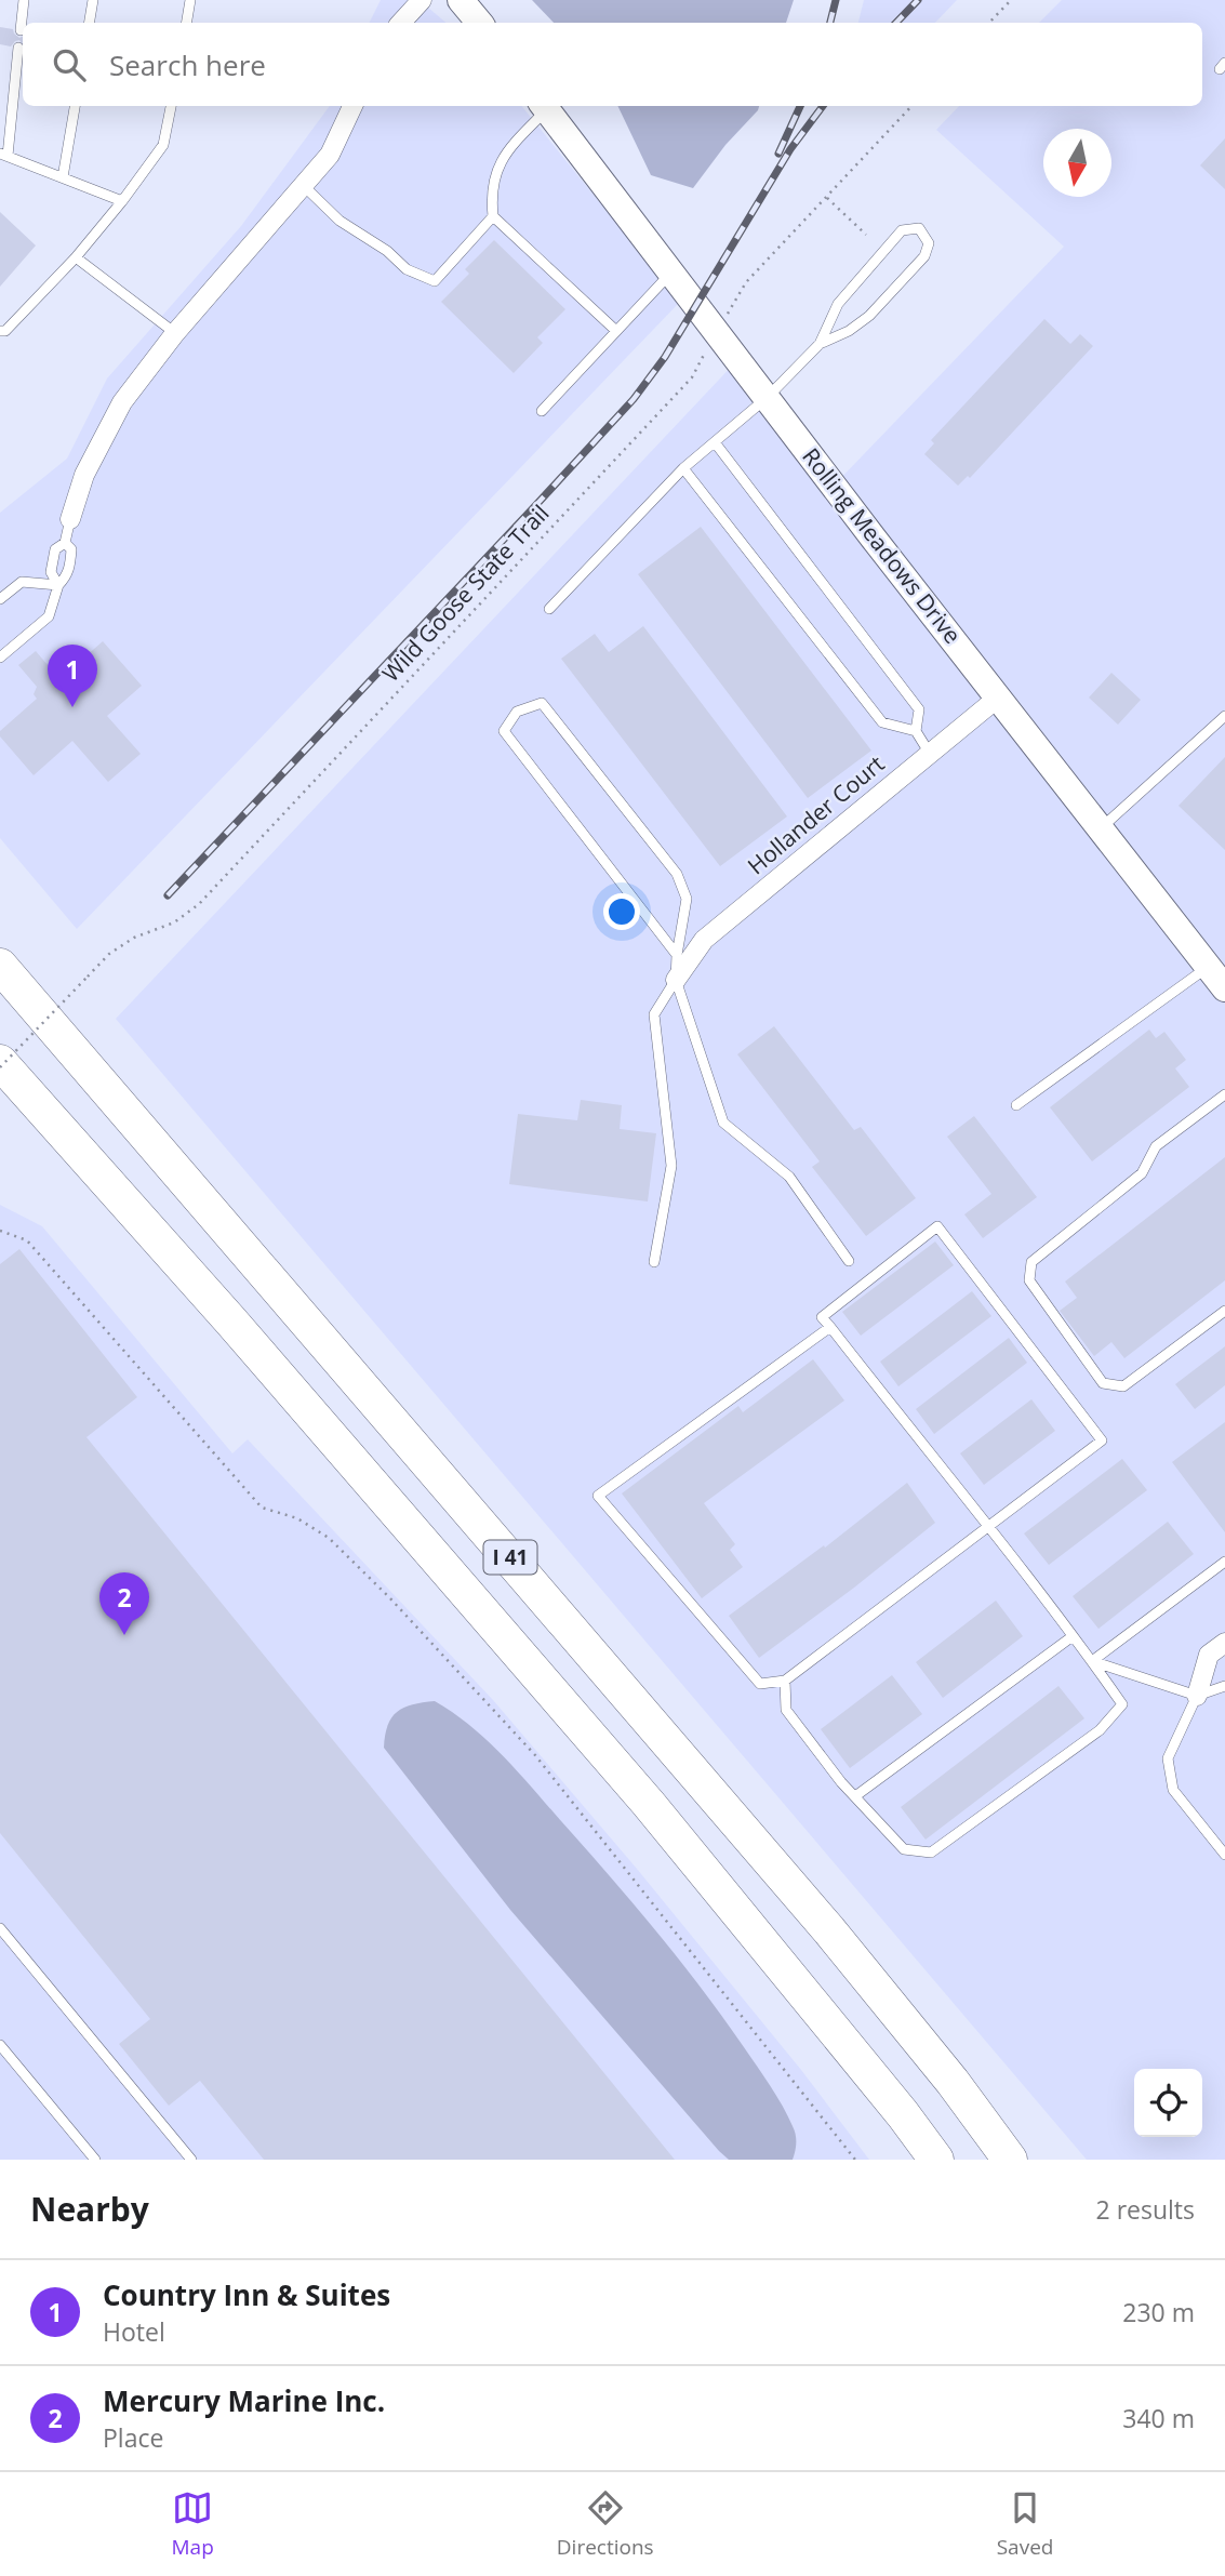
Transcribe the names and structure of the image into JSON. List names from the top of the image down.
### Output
{
  "streets": {
    "highway": ["I 41"],
    "main road": ["Rolling Meadows Drive"],
    "street": ["Hollander Court"],
    "path": ["Wild Goose State Trail"]
  },
  "crossings": [
    ["Rolling Meadows Drive", "Wild Goose State Trail"],
    ["Rolling Meadows Drive", "Hollander Court"],
    ["Wild Goose State Trail", "I 41"]
  ],
  "north": "bottom",
  "page": {
    "search": "Search here",
    "pins": ["1", "2"],
    "heading": ["Nearby", "2 results"],
    "list": [
      {
        "mark": "1",
        "name": "Country Inn & Suites",
        "note": "Hotel",
        "value": "230 m"
      },
      {
        "mark": "2",
        "name": "Mercury Marine Inc.",
        "note": "Place",
        "value": "340 m"
      }
    ],
    "nav": ["Map", "Directions", "Saved"]
  }
}
